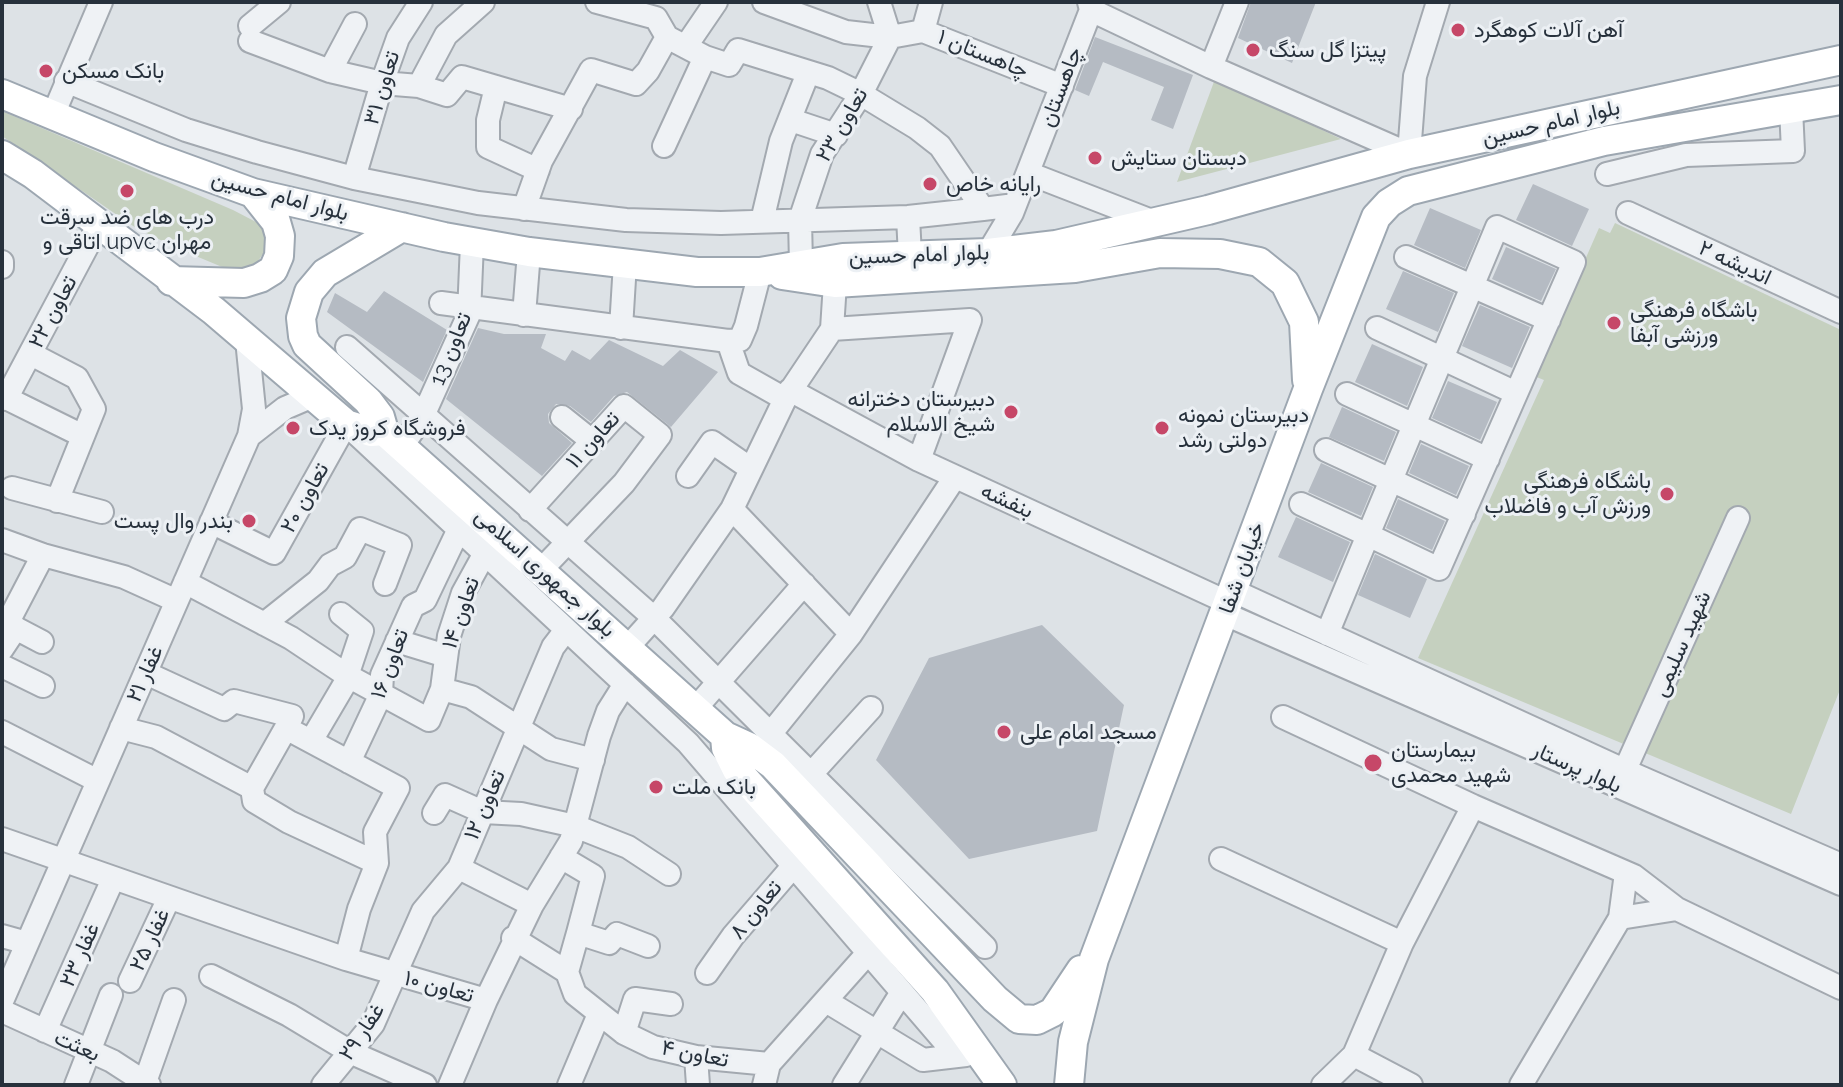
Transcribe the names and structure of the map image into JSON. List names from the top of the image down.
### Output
{
  "streets": {
    "main road": ["بلوار امام حسین", "خیابان شفا", "بلوار جمهوری اسلامی"],
    "street": [
      "چاهستان ۱",
      "چاهستان",
      "تعاون ۳۱",
      "تعاون ۲۳",
      "اندیشه ۲",
      "تعاون ۲۲",
      "تعاون 13",
      "تعاون ۱۱",
      "تعاون ۲۰",
      "بنفشه",
      "تعاون ۱۴",
      "شهید سلیمی",
      "تعاون ۱۶",
      "غفار ۲۱",
      "بلوار پرستار",
      "تعاون ۱۲",
      "تعاون ۸",
      "غفار ۲۵",
      "غفار ۲۳",
      "تعاون ۱۰",
      "غفار ۲۹",
      "بعثت",
      "تعاون ۴"
    ]
  },
  "crossings": [
    ["چاهستان ۱", "چاهستان"],
    ["چاهستان ۱", "تعاون ۲۳"],
    ["چاهستان", "بلوار امام حسین"],
    ["بلوار امام حسین", "تعاون ۲۳"],
    ["بلوار امام حسین", "تعاون 13"],
    ["بلوار امام حسین", "خیابان شفا"],
    ["تعاون 13", "بلوار جمهوری اسلامی"],
    ["تعاون ۲۰", "غفار ۲۱"],
    ["بنفشه", "خیابان شفا"],
    ["بنفشه", "بلوار پرستار"],
    ["خیابان شفا", "بلوار پرستار"],
    ["بلوار جمهوری اسلامی", "تعاون ۱۶"],
    ["بلوار جمهوری اسلامی", "تعاون ۸"],
    ["تعاون ۱۴", "تعاون ۱۶"],
    ["شهید سلیمی", "بلوار پرستار"],
    ["غفار ۲۱", "تعاون ۱۰"],
    ["تعاون ۱۲", "تعاون ۱۰"],
    ["تعاون ۱۲", "غفار ۲۹"],
    ["غفار ۲۵", "تعاون ۱۰"],
    ["غفار ۲۳", "تعاون ۱۰"],
    ["غفار ۲۳", "بعثت"],
    ["تعاون ۱۰", "غفار ۲۹"],
    ["تعاون ۱۰", "تعاون ۴"]
  ],
  "places": [
    "آهن آلات کوهگرد",
    "پیتزا گل سنگ",
    "بانک مسکن",
    "دبستان ستایش",
    "رایانه خاص",
    "درب های ضد سرقت اتاقی و upvc مهران",
    "باشگاه فرهنگی ورزشی آبفا",
    "دبیرستان دخترانه شیخ الاسلام",
    "فروشگاه کروز یدک",
    "دبیرستان نمونه دولتی رشد",
    "باشگاه فرهنگی ورزش آب و فاضلاب",
    "بندر وال پست",
    "مسجد امام علی",
    "بیمارستان شهید محمدی",
    "بانک ملت"
  ]
}
